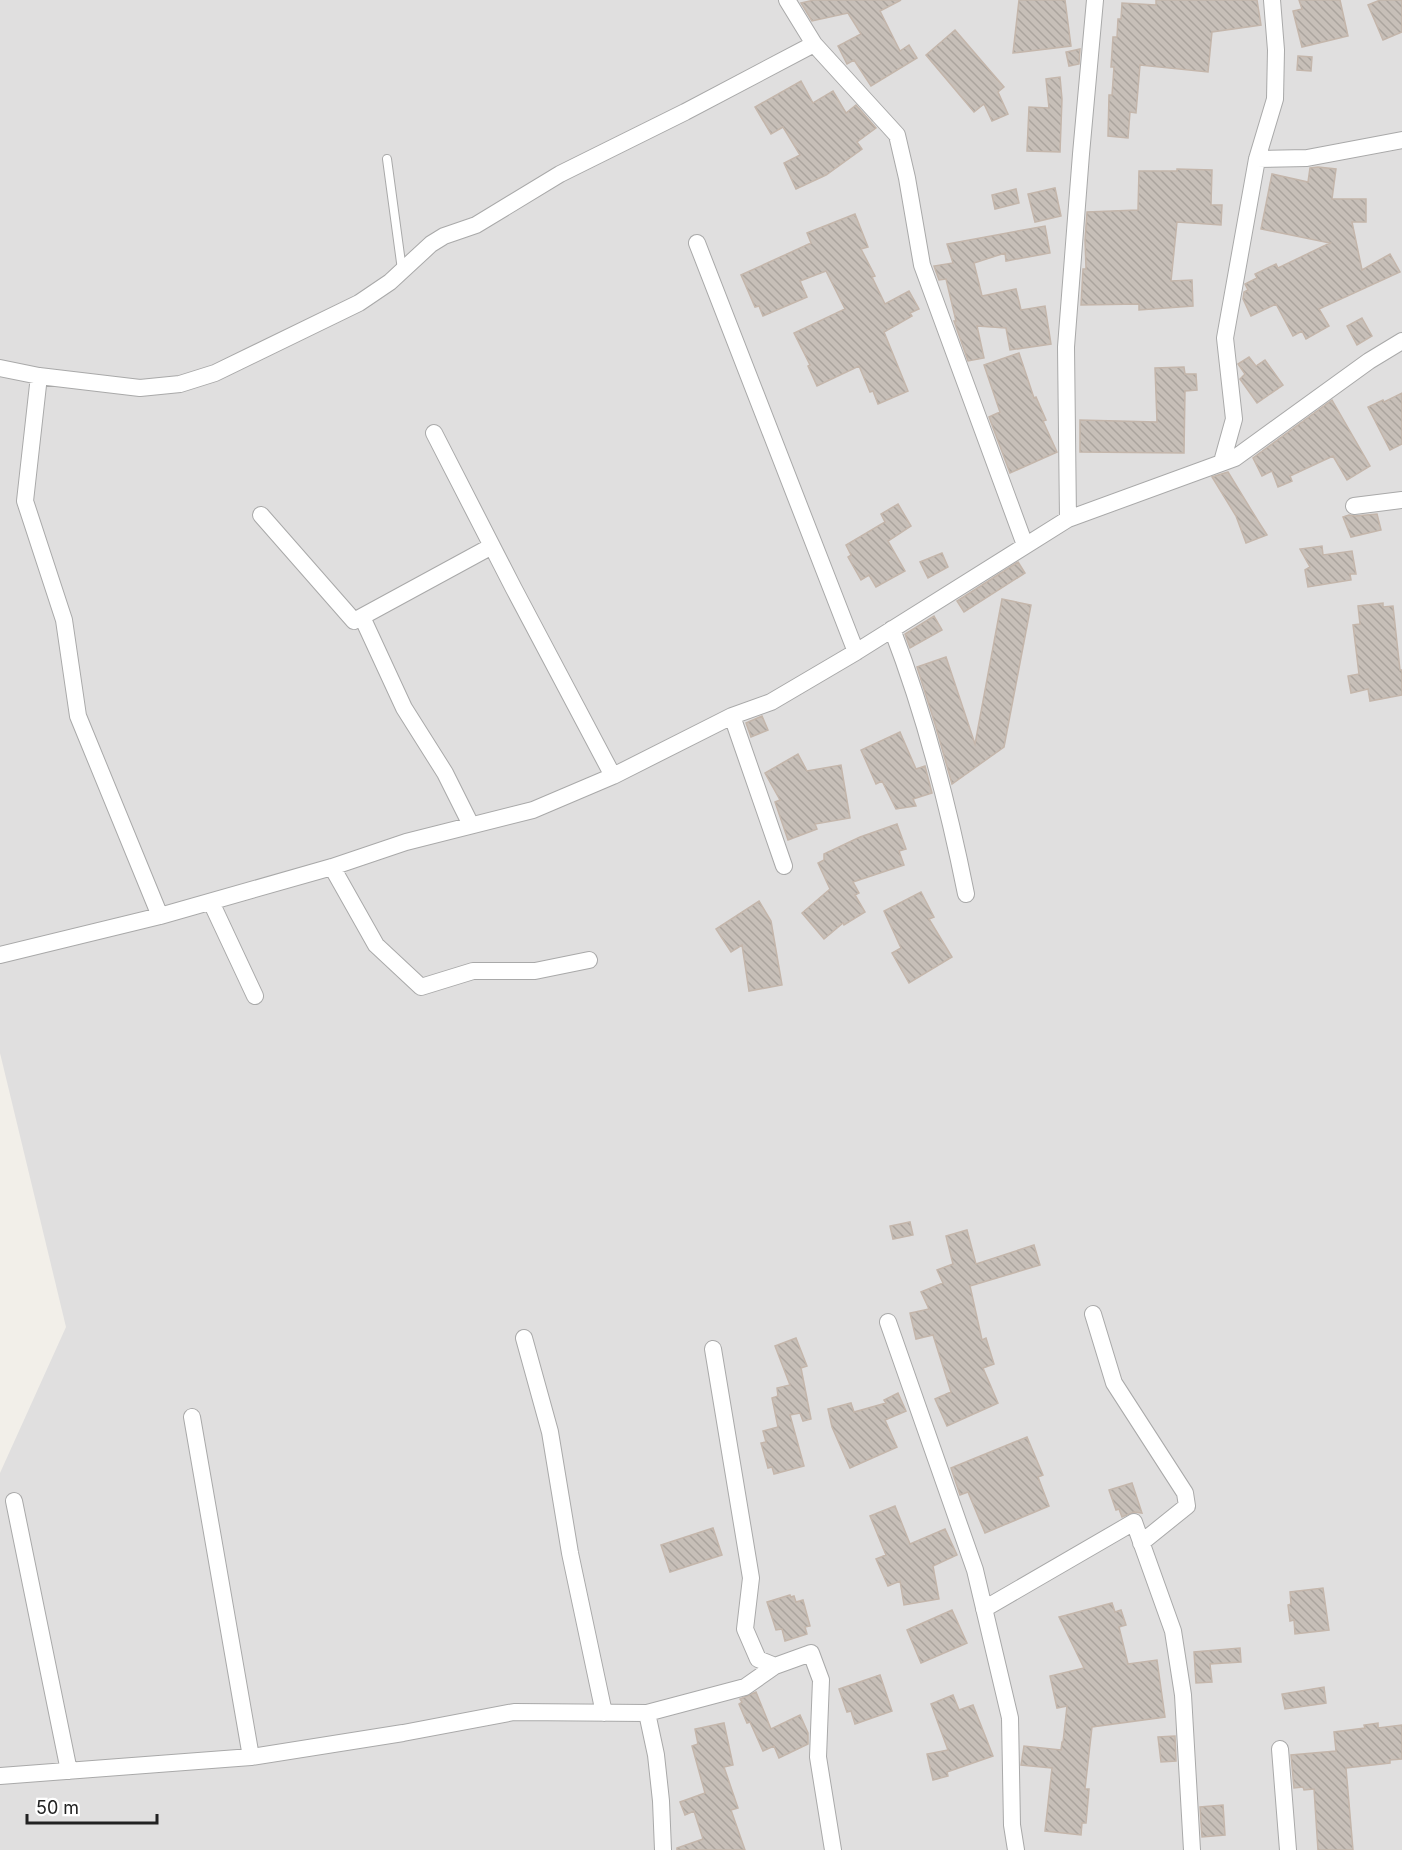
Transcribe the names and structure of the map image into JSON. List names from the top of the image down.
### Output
{
  "scale_bar": "50 m"
}
